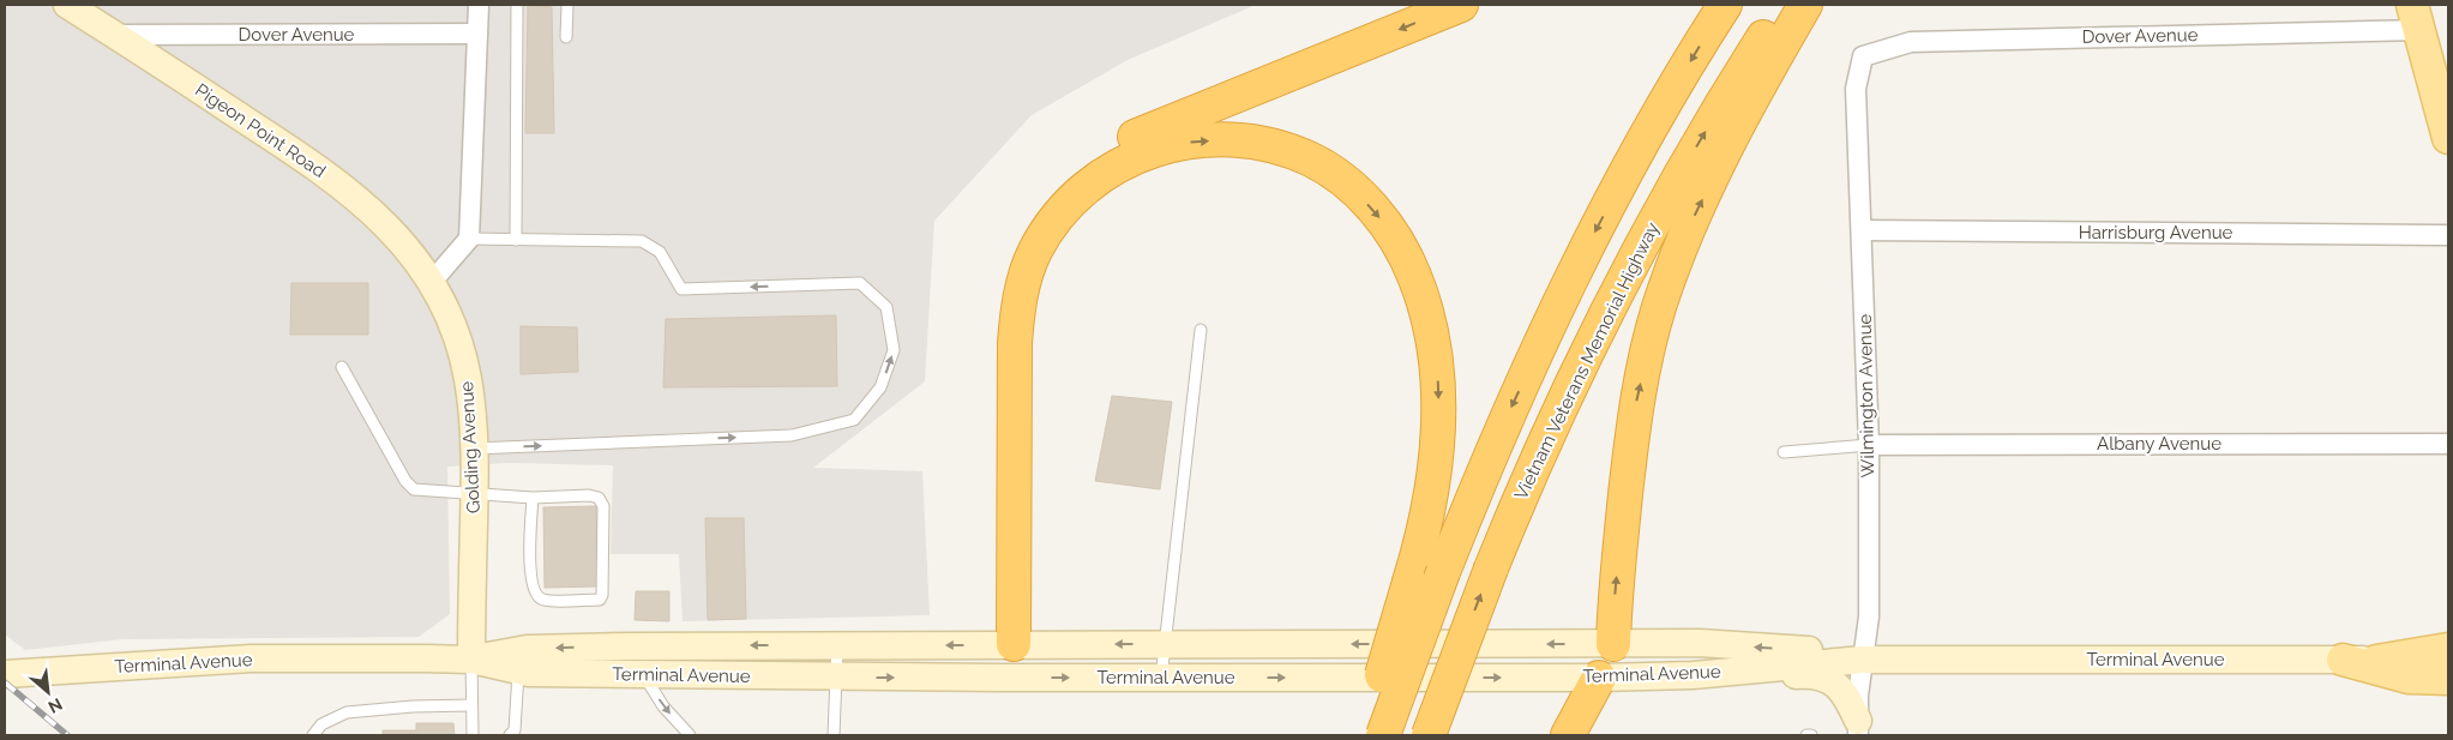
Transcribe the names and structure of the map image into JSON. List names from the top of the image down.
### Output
{
  "streets": {
    "highway": ["Vietnam Veterans Memorial Highway"],
    "main road": ["Pigeon Point Road", "Golding Avenue", "Terminal Avenue"],
    "street": [
      "Dover Avenue",
      "Harrisburg Avenue",
      "Wilmington Avenue",
      "Albany Avenue"
    ]
  },
  "crossings": [
    ["Dover Avenue", "Pigeon Point Road"],
    ["Dover Avenue", "Wilmington Avenue"],
    ["Pigeon Point Road", "Golding Avenue"],
    ["Harrisburg Avenue", "Wilmington Avenue"],
    ["Wilmington Avenue", "Albany Avenue"],
    ["Wilmington Avenue", "Terminal Avenue"],
    ["Golding Avenue", "Terminal Avenue"]
  ],
  "north": "bottom right"
}
